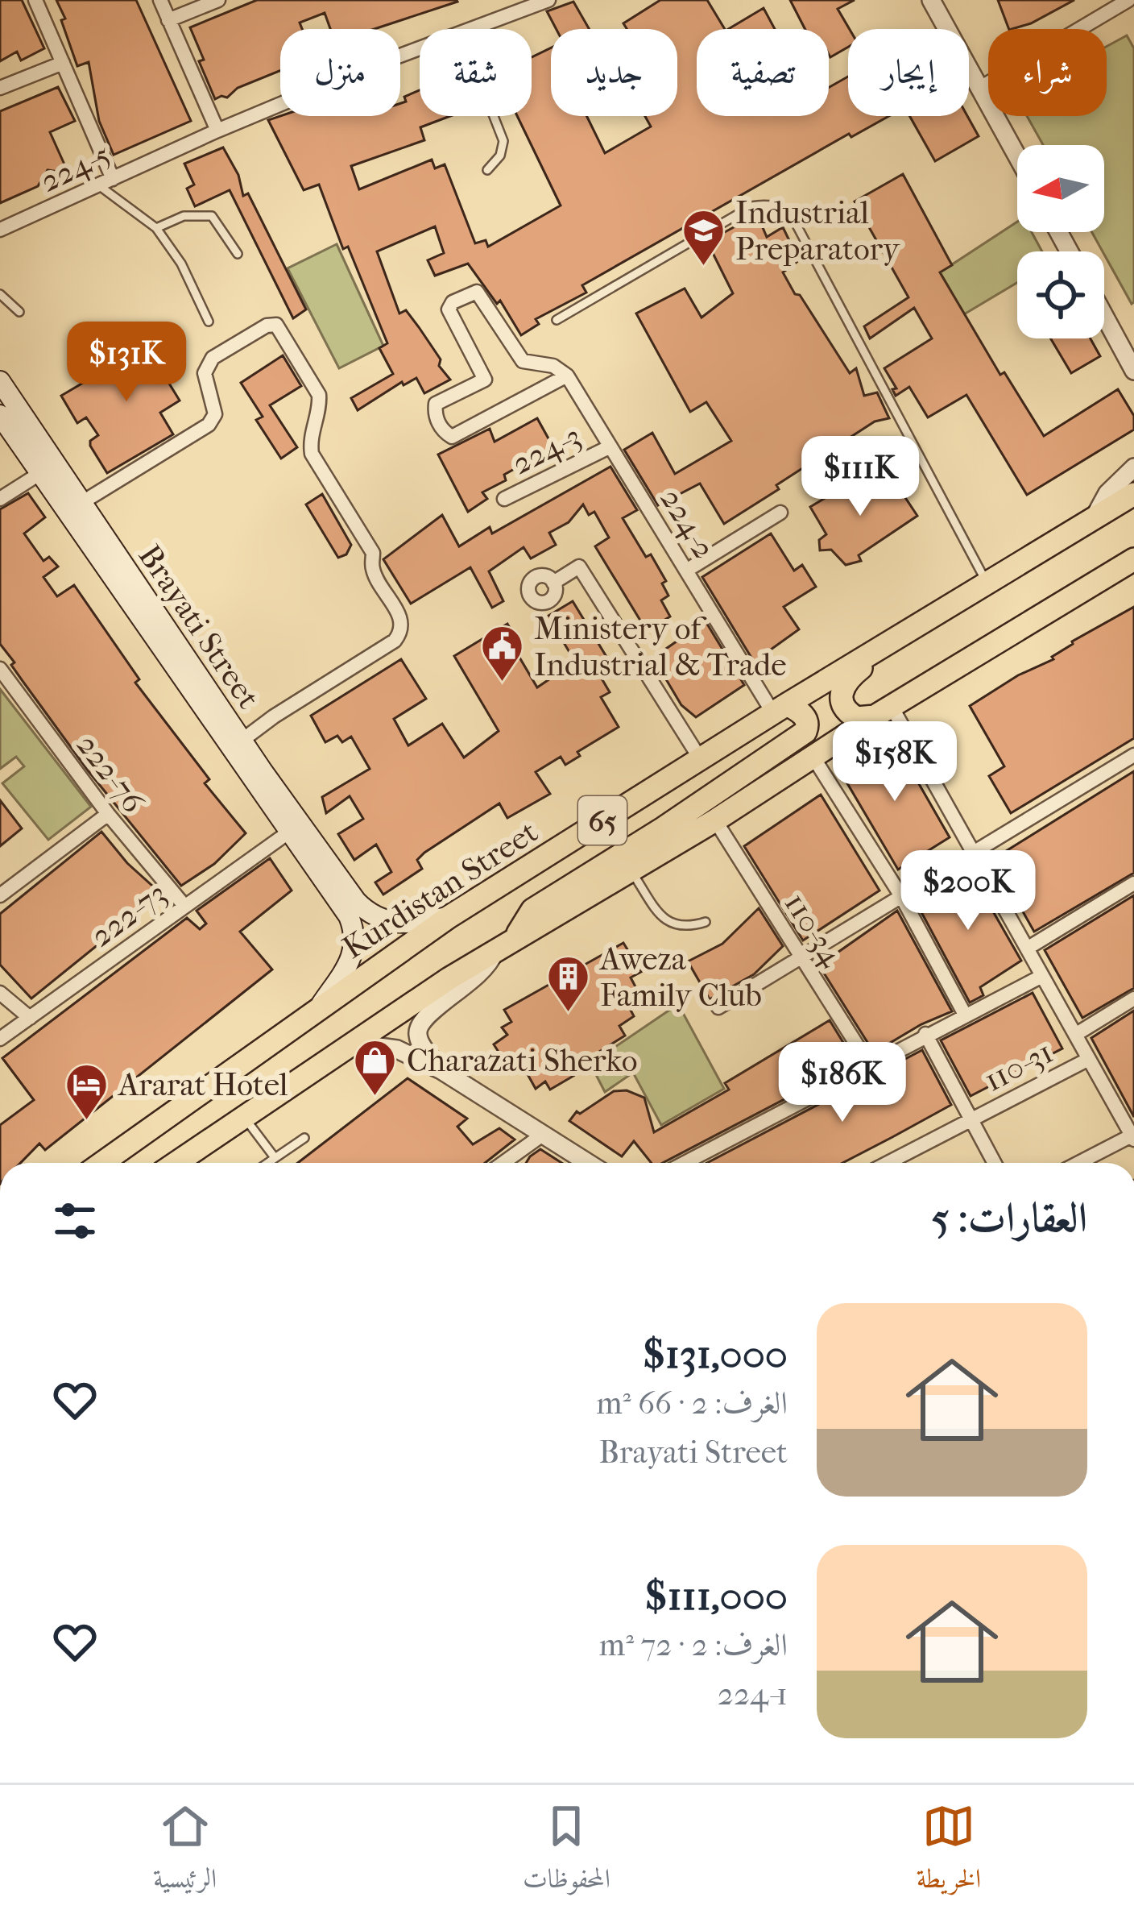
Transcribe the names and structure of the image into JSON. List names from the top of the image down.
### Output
{
  "streets": {
    "highway": ["65", "Kurdistan Street"],
    "main road": ["Brayati Street"],
    "street": [
      "224-5",
      "224-3",
      "224-2",
      "222-76",
      "222-73",
      "110-34",
      "110-31"
    ]
  },
  "crossings": [
    ["224-3", "224-2"],
    ["224-2", "Kurdistan Street"],
    ["Brayati Street", "222-73"],
    ["222-76", "222-73"],
    ["65", "110-34"]
  ],
  "places": {
    "school or university": ["Industrial Preparatory"],
    "public building": ["Ministery of Industrial & Trade"],
    "building": ["Aweza Family Club"],
    "shop": ["Charazati Sherko"],
    "hotel": ["Ararat Hotel"]
  },
  "north": "left",
  "page": {
    "chip": [
      "شراء",
      "إيجار",
      "تصفية",
      "جديد",
      "شقة",
      "منزل"
    ],
    "price": [
      "$131K",
      "$111K",
      "$158K",
      "$200K",
      "$186K"
    ],
    "heading": "العقارات: 5",
    "list": [
      {
        "name": "$131,000",
        "note": "الغرف: 2 · 66 m² · Brayati Street"
      },
      {
        "name": "$111,000",
        "note": "الغرف: 2 · 72 m² · 224-1"
      }
    ],
    "tabs": ["الخريطة", "المحفوظات", "الرئيسية"]
  }
}
